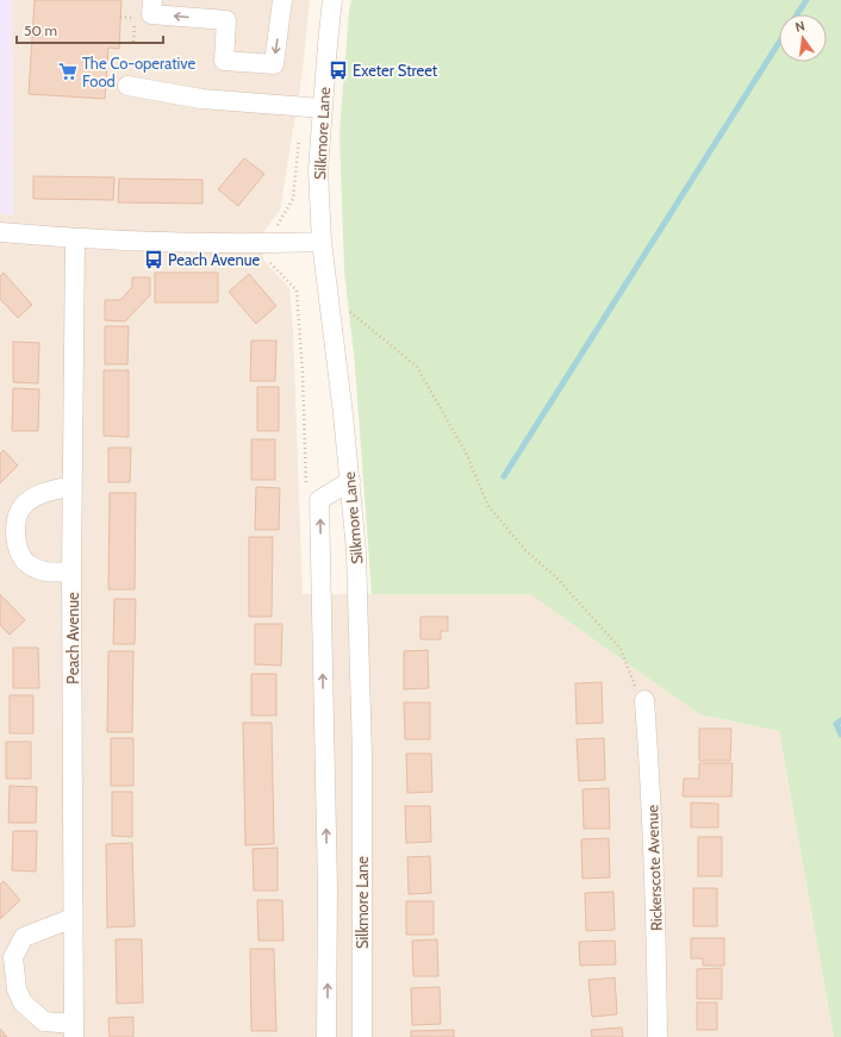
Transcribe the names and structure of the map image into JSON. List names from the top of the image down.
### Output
{
  "streets": {
    "street": ["Silkmore Lane", "Peach Avenue", "Rickerscote Avenue"]
  },
  "places": {
    "bus stop": ["Exeter Street", "Peach Avenue"],
    "supermarket": ["The Co-operative Food"]
  },
  "scale_bar": "50 m",
  "north": "top"
}
